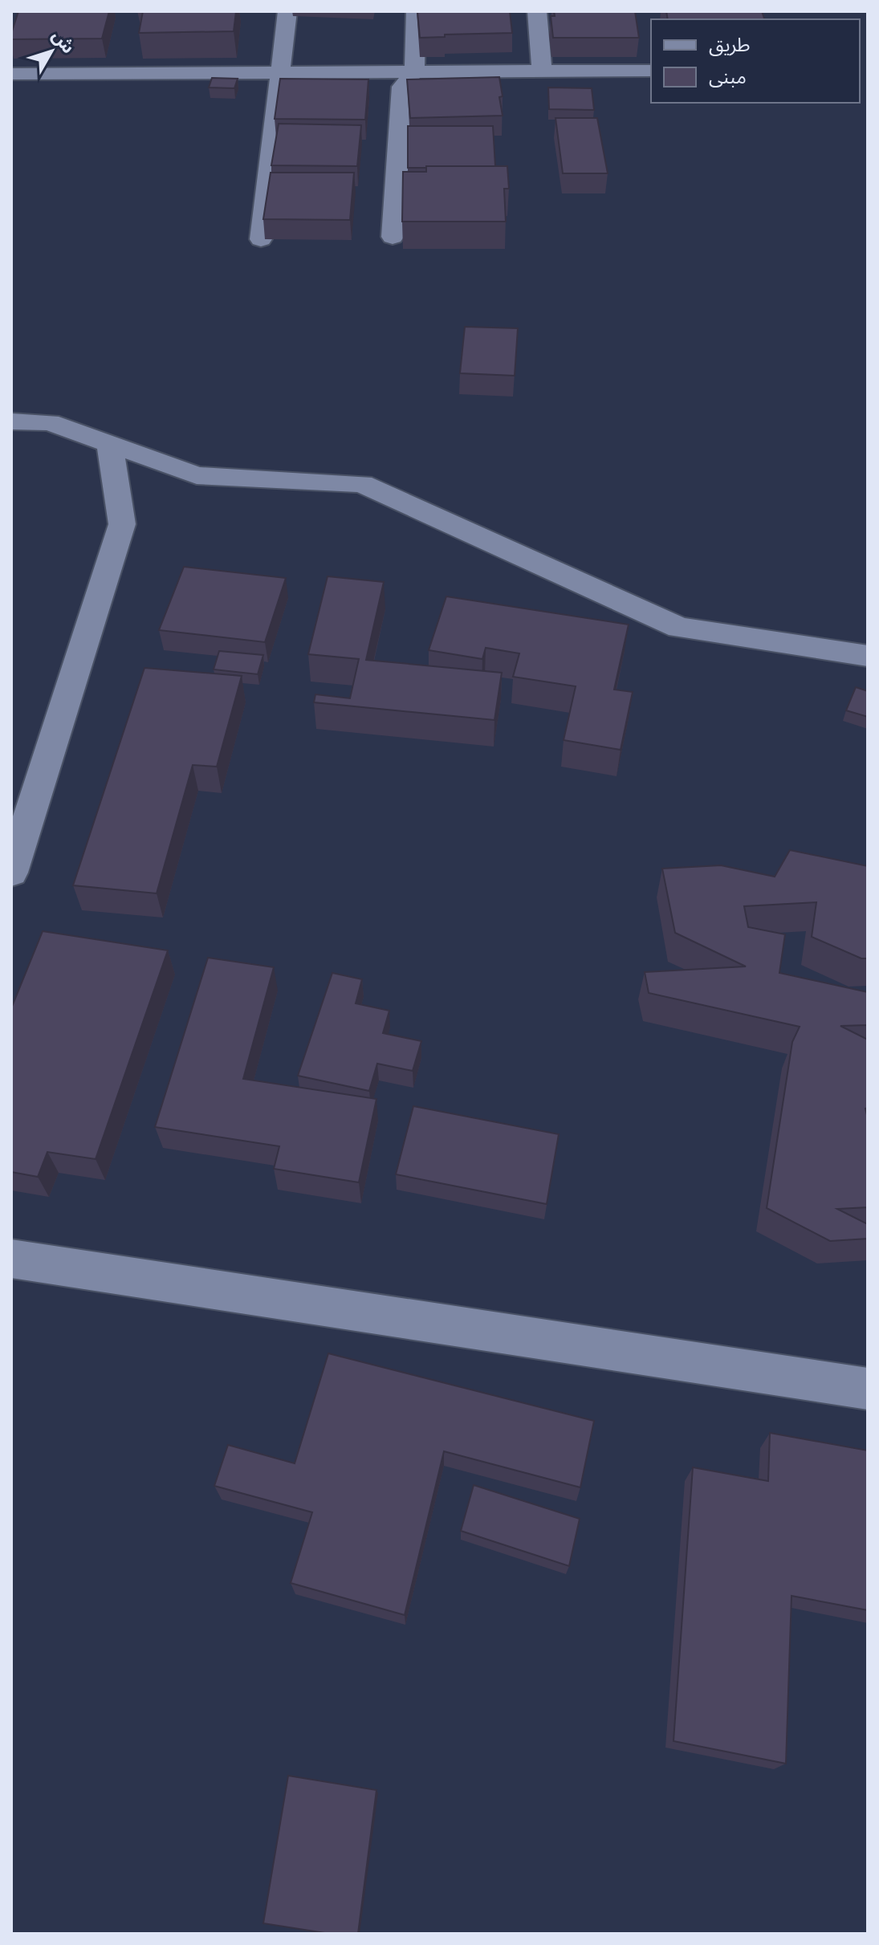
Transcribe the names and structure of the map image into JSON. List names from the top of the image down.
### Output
{
  "legend": ["طريق", "مبنى"],
  "north": "top right"
}
